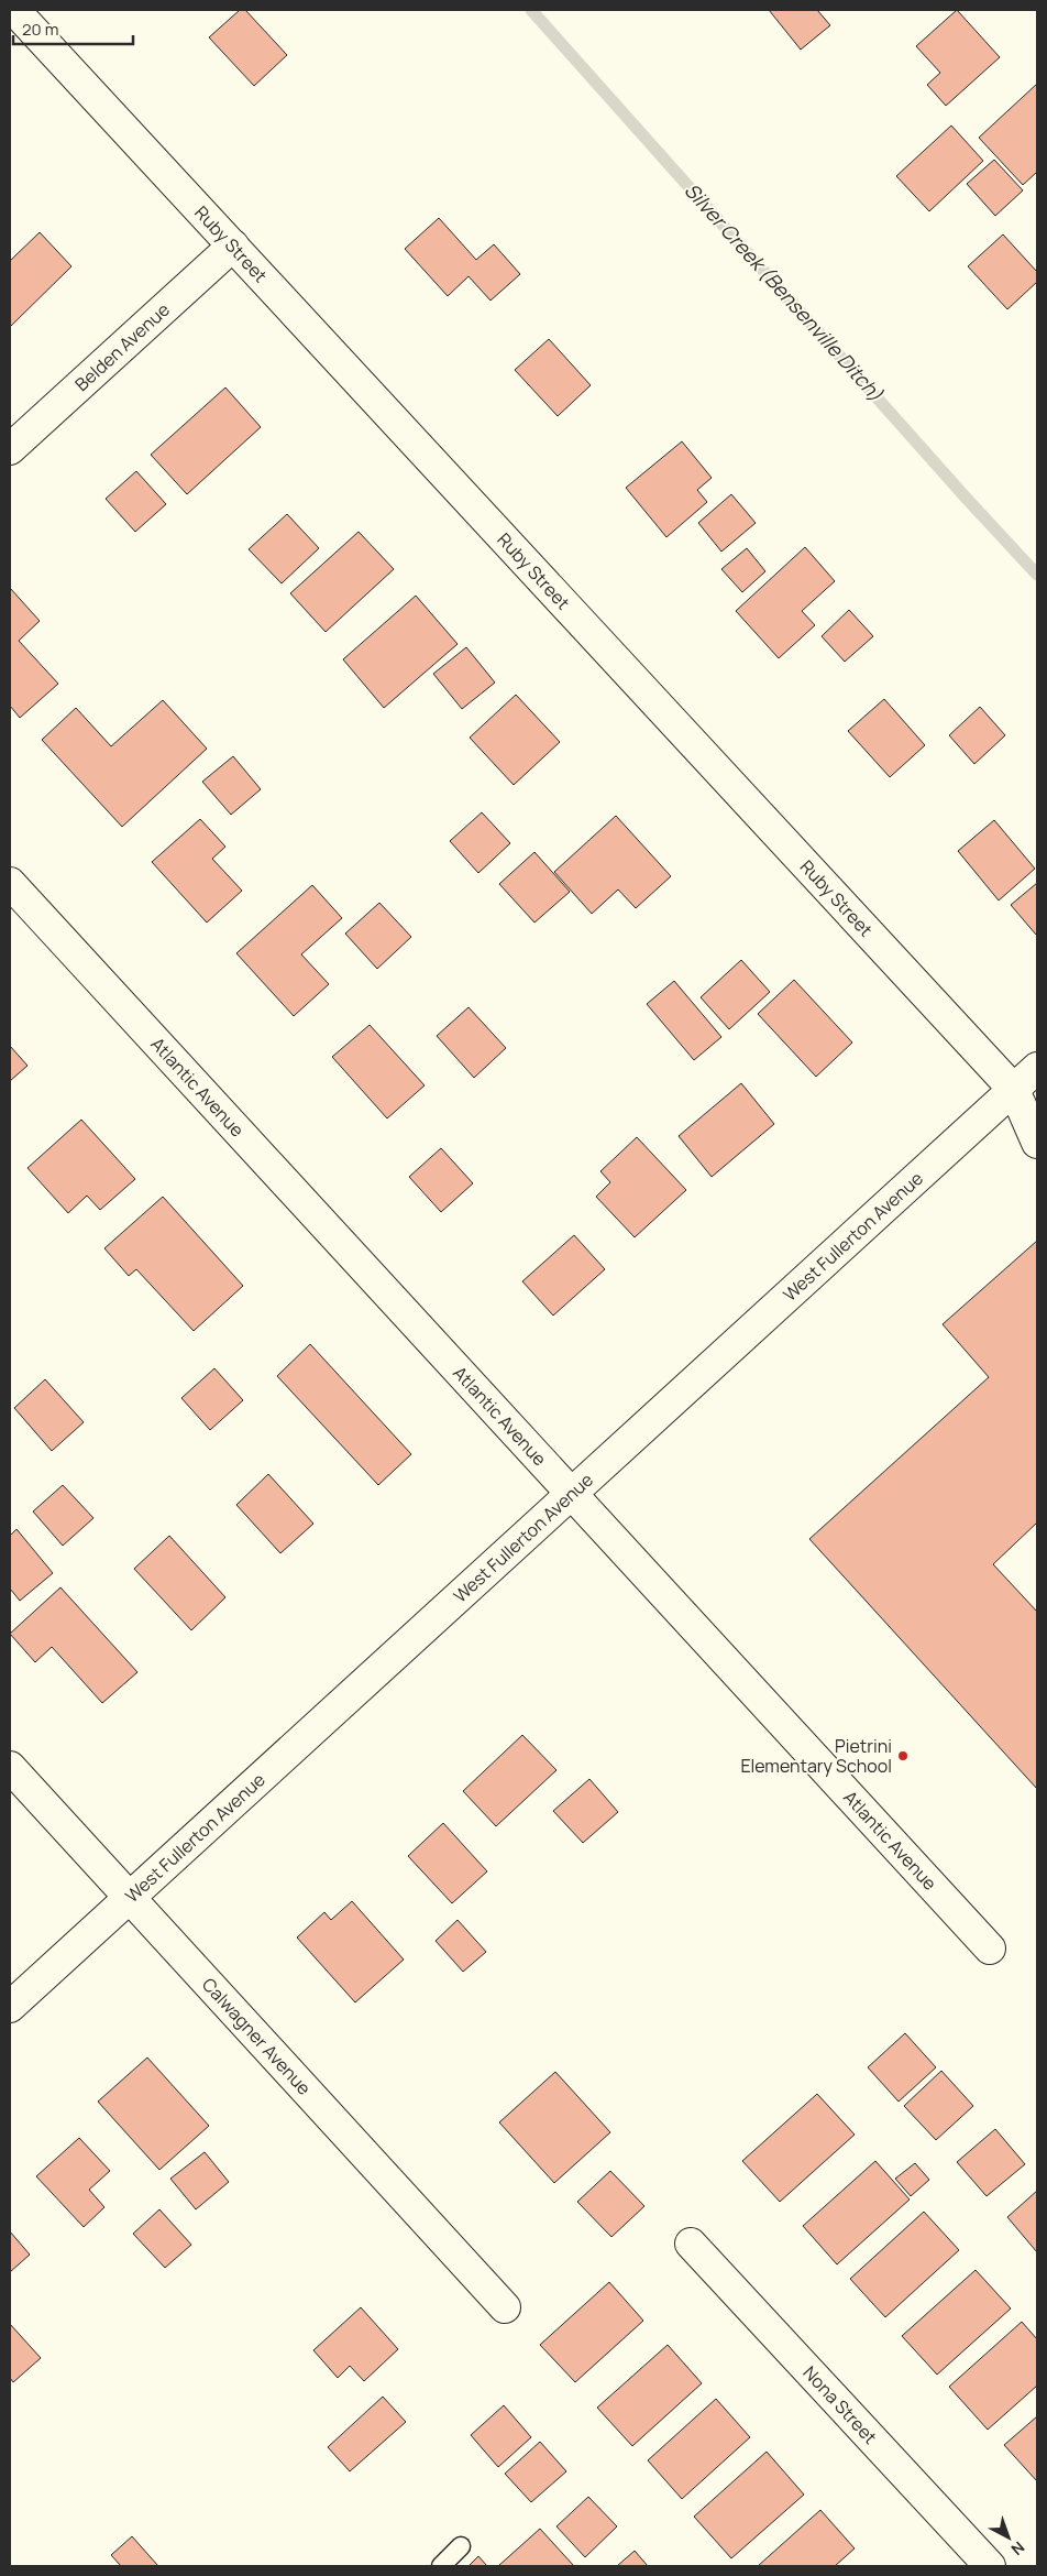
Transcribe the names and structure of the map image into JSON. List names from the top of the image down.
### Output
{
  "streets": {
    "street": [
      "Ruby Street",
      "Belden Avenue",
      "Atlantic Avenue",
      "West Fullerton Avenue",
      "Calwagner Avenue",
      "Nona Street"
    ]
  },
  "crossings": [
    ["Ruby Street", "Belden Avenue"],
    ["Ruby Street", "West Fullerton Avenue"],
    ["Atlantic Avenue", "West Fullerton Avenue"],
    ["West Fullerton Avenue", "Calwagner Avenue"]
  ],
  "water": ["Silver Creek (Bensenville Ditch)"],
  "places": ["Pietrini Elementary School"],
  "scale_bar": "20 m",
  "north": "bottom right"
}
